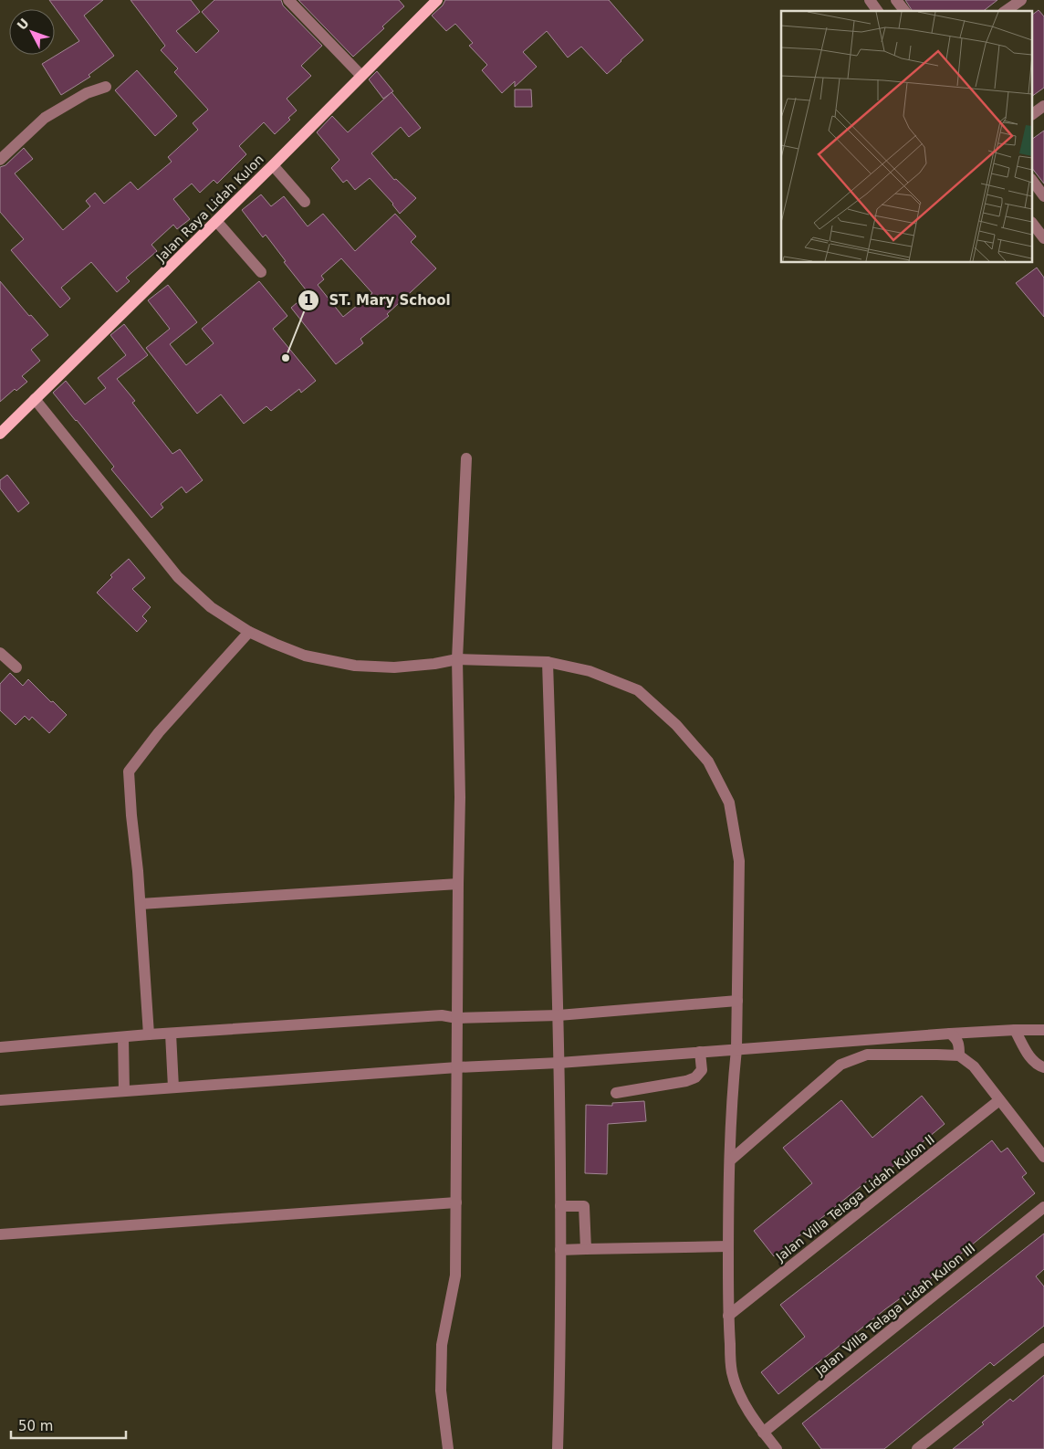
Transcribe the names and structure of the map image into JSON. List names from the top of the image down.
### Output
{
  "streets": {
    "main road": ["Jalan Raya Lidah Kulon"],
    "street": ["Jalan Villa Telaga Lidah Kulon II", "Jalan Villa Telaga Lidah Kulon III"]
  },
  "places": ["ST. Mary School"],
  "scale_bar": "50 m",
  "north": "top left"
}
